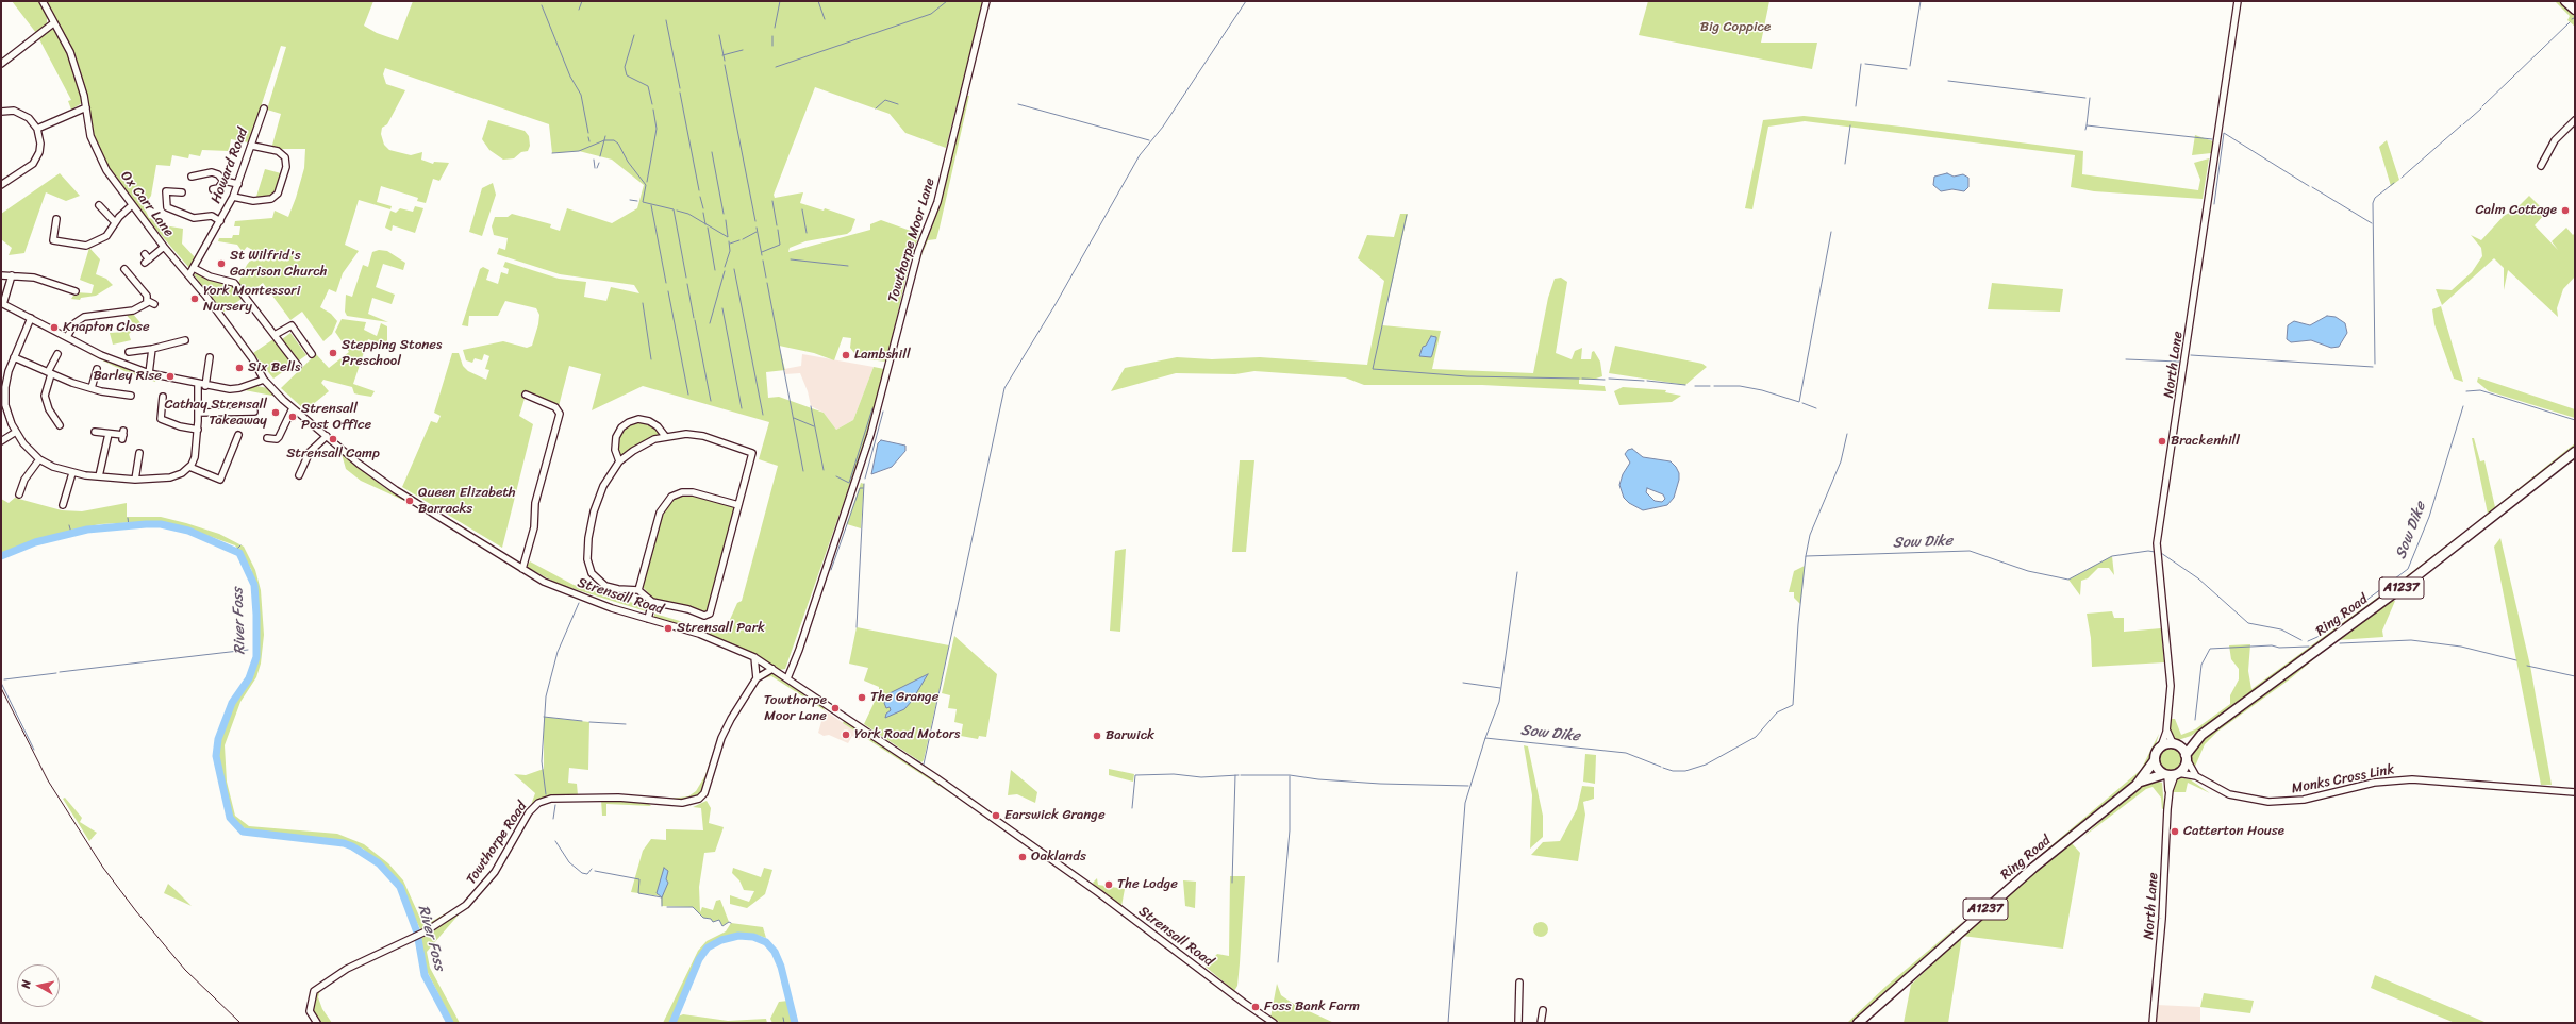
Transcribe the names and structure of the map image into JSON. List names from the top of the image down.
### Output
{
  "streets": {
    "highway": ["A1237", "Ring Road"],
    "street": [
      "Howard Road",
      "Ox Carr Lane",
      "Towthorpe Moor Lane",
      "North Lane",
      "Strensall Road",
      "Monks Cross Link",
      "Towthorpe Road"
    ]
  },
  "crossings": [
    ["Howard Road", "Ox Carr Lane"],
    ["Ox Carr Lane", "Strensall Road"],
    ["Towthorpe Moor Lane", "Strensall Road"],
    ["North Lane", "Ring Road"],
    ["North Lane", "Monks Cross Link"],
    ["Strensall Road", "Towthorpe Road"],
    ["Ring Road", "Monks Cross Link"]
  ],
  "water": ["Sow Dike", "River Foss"],
  "parks": ["Big Coppice"],
  "places": [
    "Calm Cottage",
    "St Wilfrid's Garrison Church",
    "York Montessori Nursery",
    "Knapton Close",
    "Stepping Stones Preschool",
    "Lambshill",
    "Six Bells",
    "Barley Rise",
    "Cathay Strensall Takeaway",
    "Strensall Post Office",
    "Strensall Camp",
    "Brackenhill",
    "Queen Elizabeth Barracks",
    "Strensall Park",
    "The Grange",
    "Towthorpe Moor Lane",
    "York Road Motors",
    "Barwick",
    "Earswick Grange",
    "Catterton House",
    "Oaklands",
    "The Lodge",
    "Foss Bank Farm"
  ],
  "north": "left"
}
